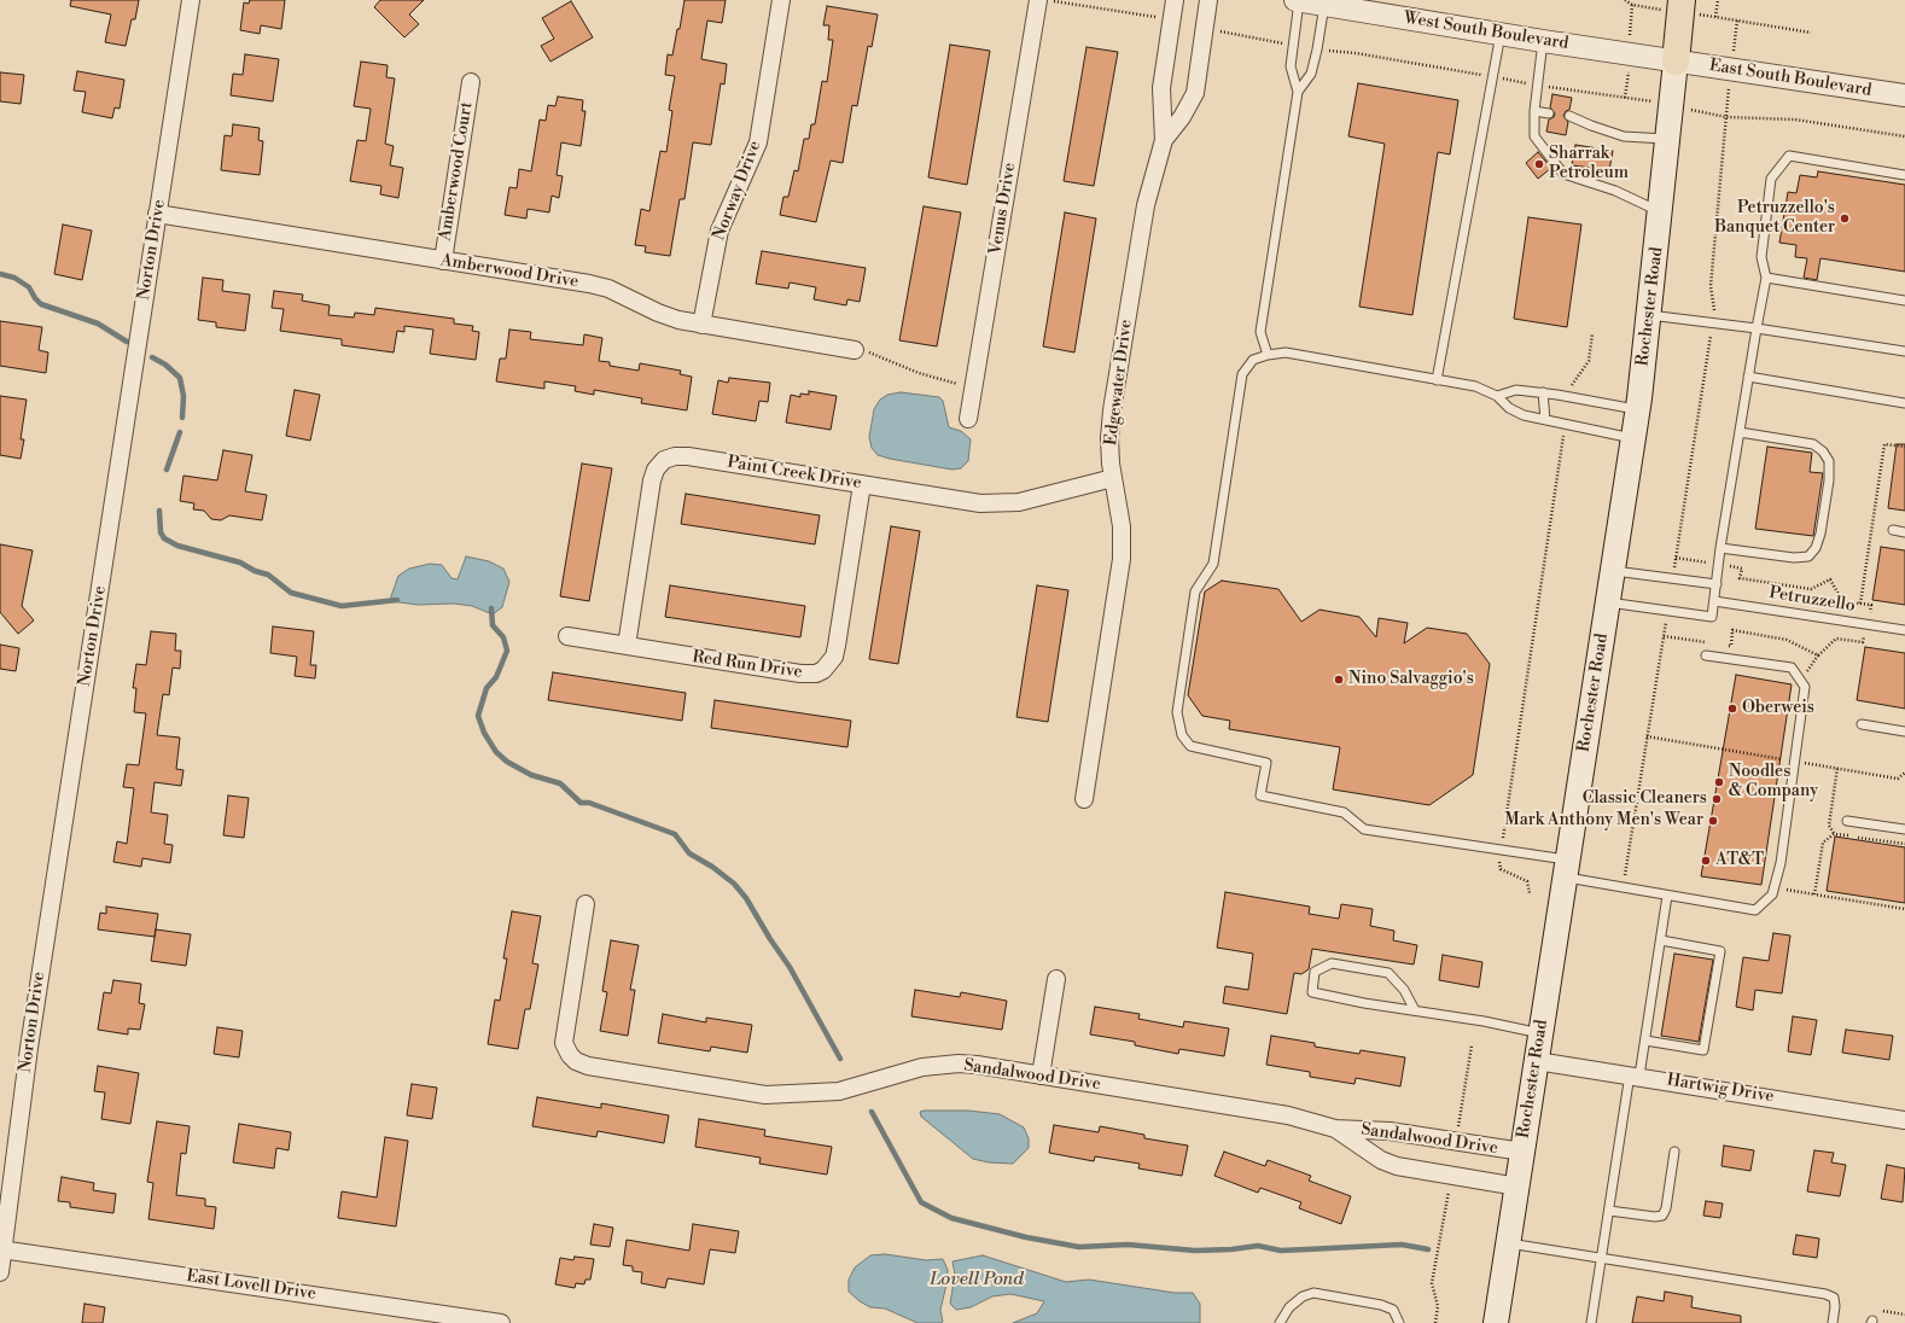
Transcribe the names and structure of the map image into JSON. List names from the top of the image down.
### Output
{
  "streets": {
    "main road": ["Rochester Road"],
    "street": [
      "West South Boulevard",
      "East South Boulevard",
      "Amberwood Court",
      "Norway Drive",
      "Venus Drive",
      "Norton Drive",
      "Amberwood Drive",
      "Edgewater Drive",
      "Paint Creek Drive",
      "Red Run Drive",
      "Sandalwood Drive",
      "Hartwig Drive",
      "East Lovell Drive"
    ],
    "lane": ["Petruzzello"]
  },
  "crossings": [
    ["West South Boulevard", "East South Boulevard"],
    ["West South Boulevard", "Rochester Road"],
    ["East South Boulevard", "Rochester Road"],
    ["Amberwood Court", "Amberwood Drive"],
    ["Norway Drive", "Amberwood Drive"],
    ["Norton Drive", "Amberwood Drive"],
    ["Norton Drive", "East Lovell Drive"],
    ["Rochester Road", "Sandalwood Drive"],
    ["Rochester Road", "Hartwig Drive"],
    ["Edgewater Drive", "Paint Creek Drive"],
    ["Paint Creek Drive", "Red Run Drive"]
  ],
  "water": ["Lovell Pond"],
  "places": [
    "Sharrak Petroleum",
    "Petruzzello's Banquet Center",
    "Nino Salvaggio's",
    "Oberweis",
    "Noodles & Company",
    "Classic Cleaners",
    "Mark Anthony Men's Wear",
    "AT&T"
  ]
}
